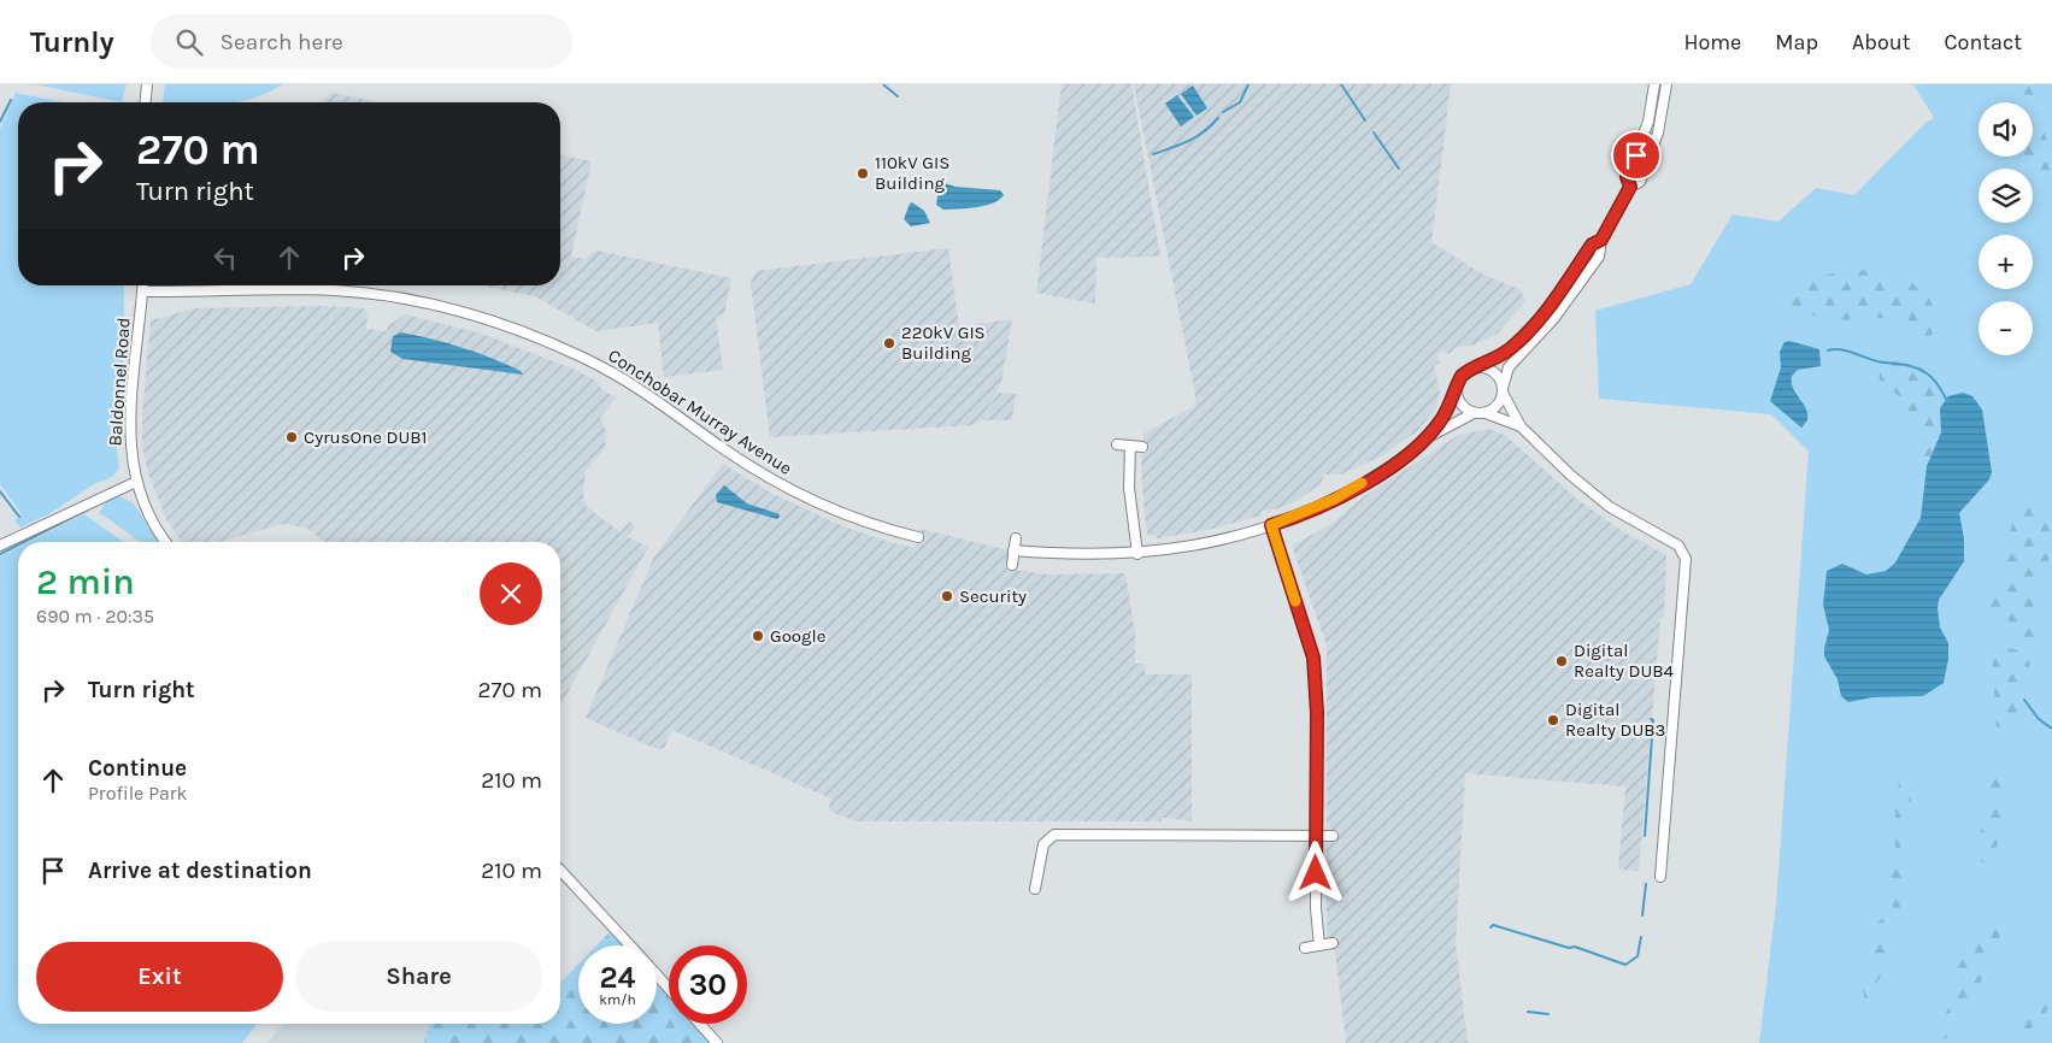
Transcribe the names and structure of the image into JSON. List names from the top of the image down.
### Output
{
  "streets": {
    "street": ["Baldonnel Road", "Conchobar Murray Avenue"]
  },
  "crossings": [
    ["Baldonnel Road", "Conchobar Murray Avenue"]
  ],
  "places": [
    "110kV GIS Building",
    "220kV GIS Building",
    "CyrusOne DUB1",
    "Security",
    "Google",
    "Digital Realty DUB4",
    "Digital Realty DUB3"
  ],
  "page": {
    "header": "Turnly",
    "search": "Search here",
    "nav": [
      "Home",
      "Map",
      "About",
      "Contact"
    ],
    "map_buttons": ["+", "−"],
    "turn": ["270 m", "Turn right"],
    "heading": ["2 min", "690 m · 20:35"],
    "list": [
      {
        "name": "Turn right",
        "value": "270 m"
      },
      {
        "name": "Continue",
        "note": "Profile Park",
        "value": "210 m"
      },
      {
        "name": "Arrive at destination",
        "value": "210 m"
      }
    ],
    "buttons": ["Exit", "Share"],
    "speed": "24 km/h",
    "limit": "30"
  }
}
